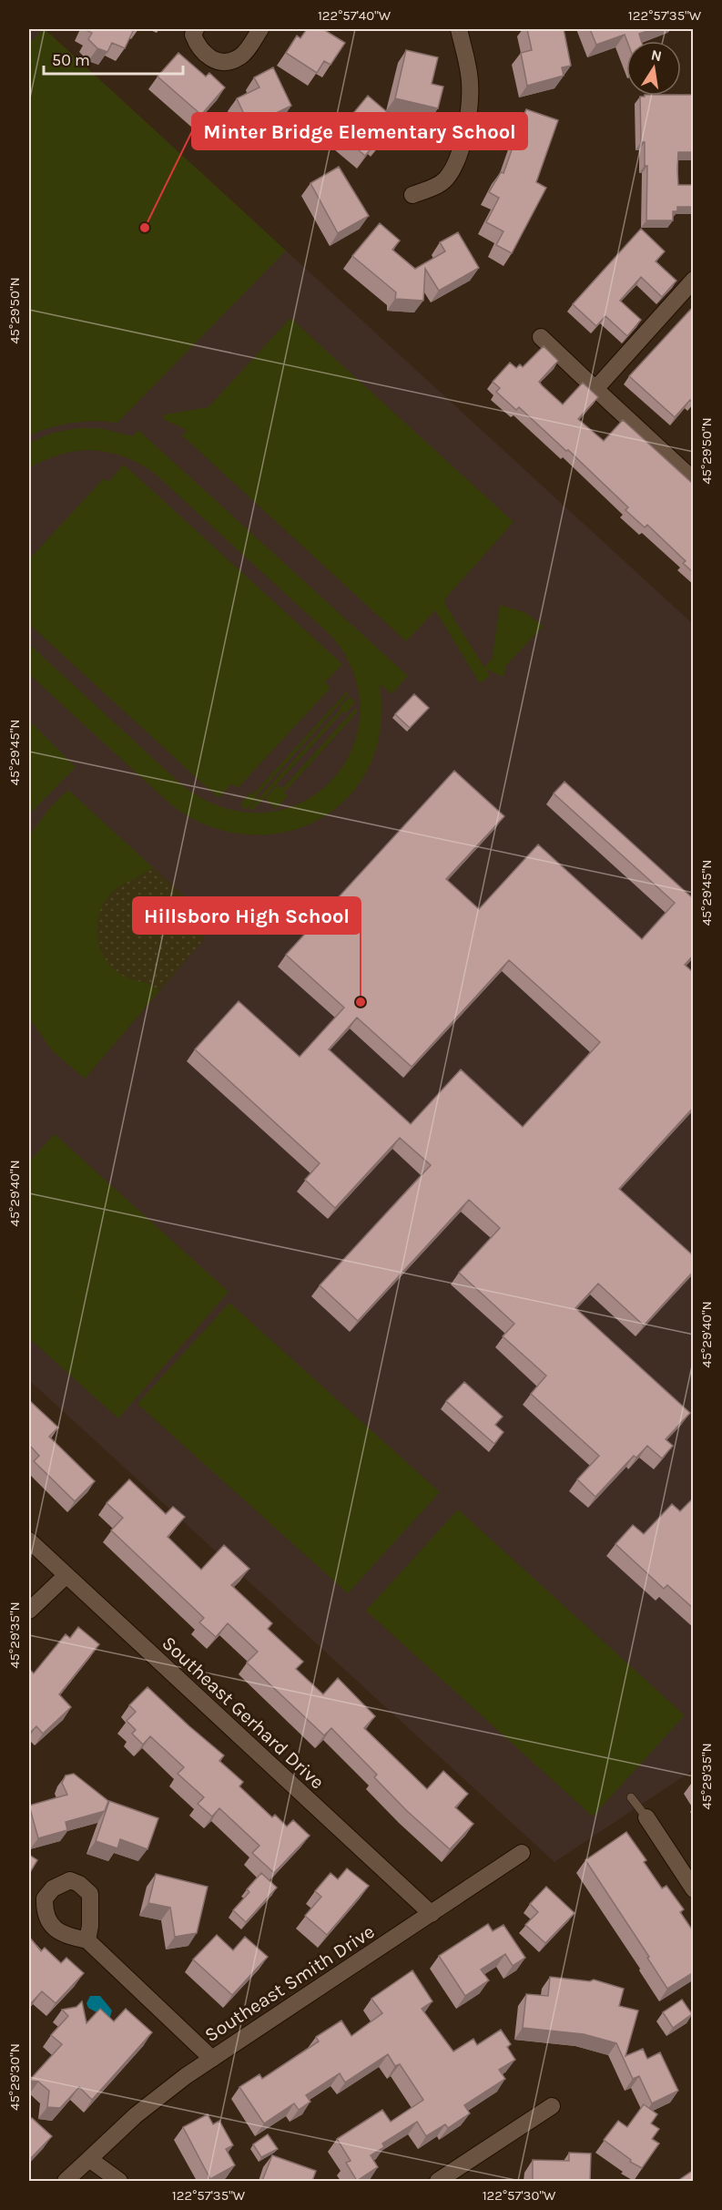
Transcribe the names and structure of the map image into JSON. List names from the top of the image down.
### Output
{
  "streets": {
    "street": ["Southeast Gerhard Drive", "Southeast Smith Drive"]
  },
  "crossings": [
    ["Southeast Gerhard Drive", "Southeast Smith Drive"]
  ],
  "places": ["Minter Bridge Elementary School", "Hillsboro High School"],
  "scale_bar": "50 m",
  "north": "top",
  "coordinates": [
    "122°57'40\"W",
    "122°57'35\"W",
    "45°29'50\"N",
    "45°29'45\"N",
    "45°29'40\"N",
    "45°29'35\"N",
    "45°29'30\"N",
    "122°57'30\"W"
  ]
}
